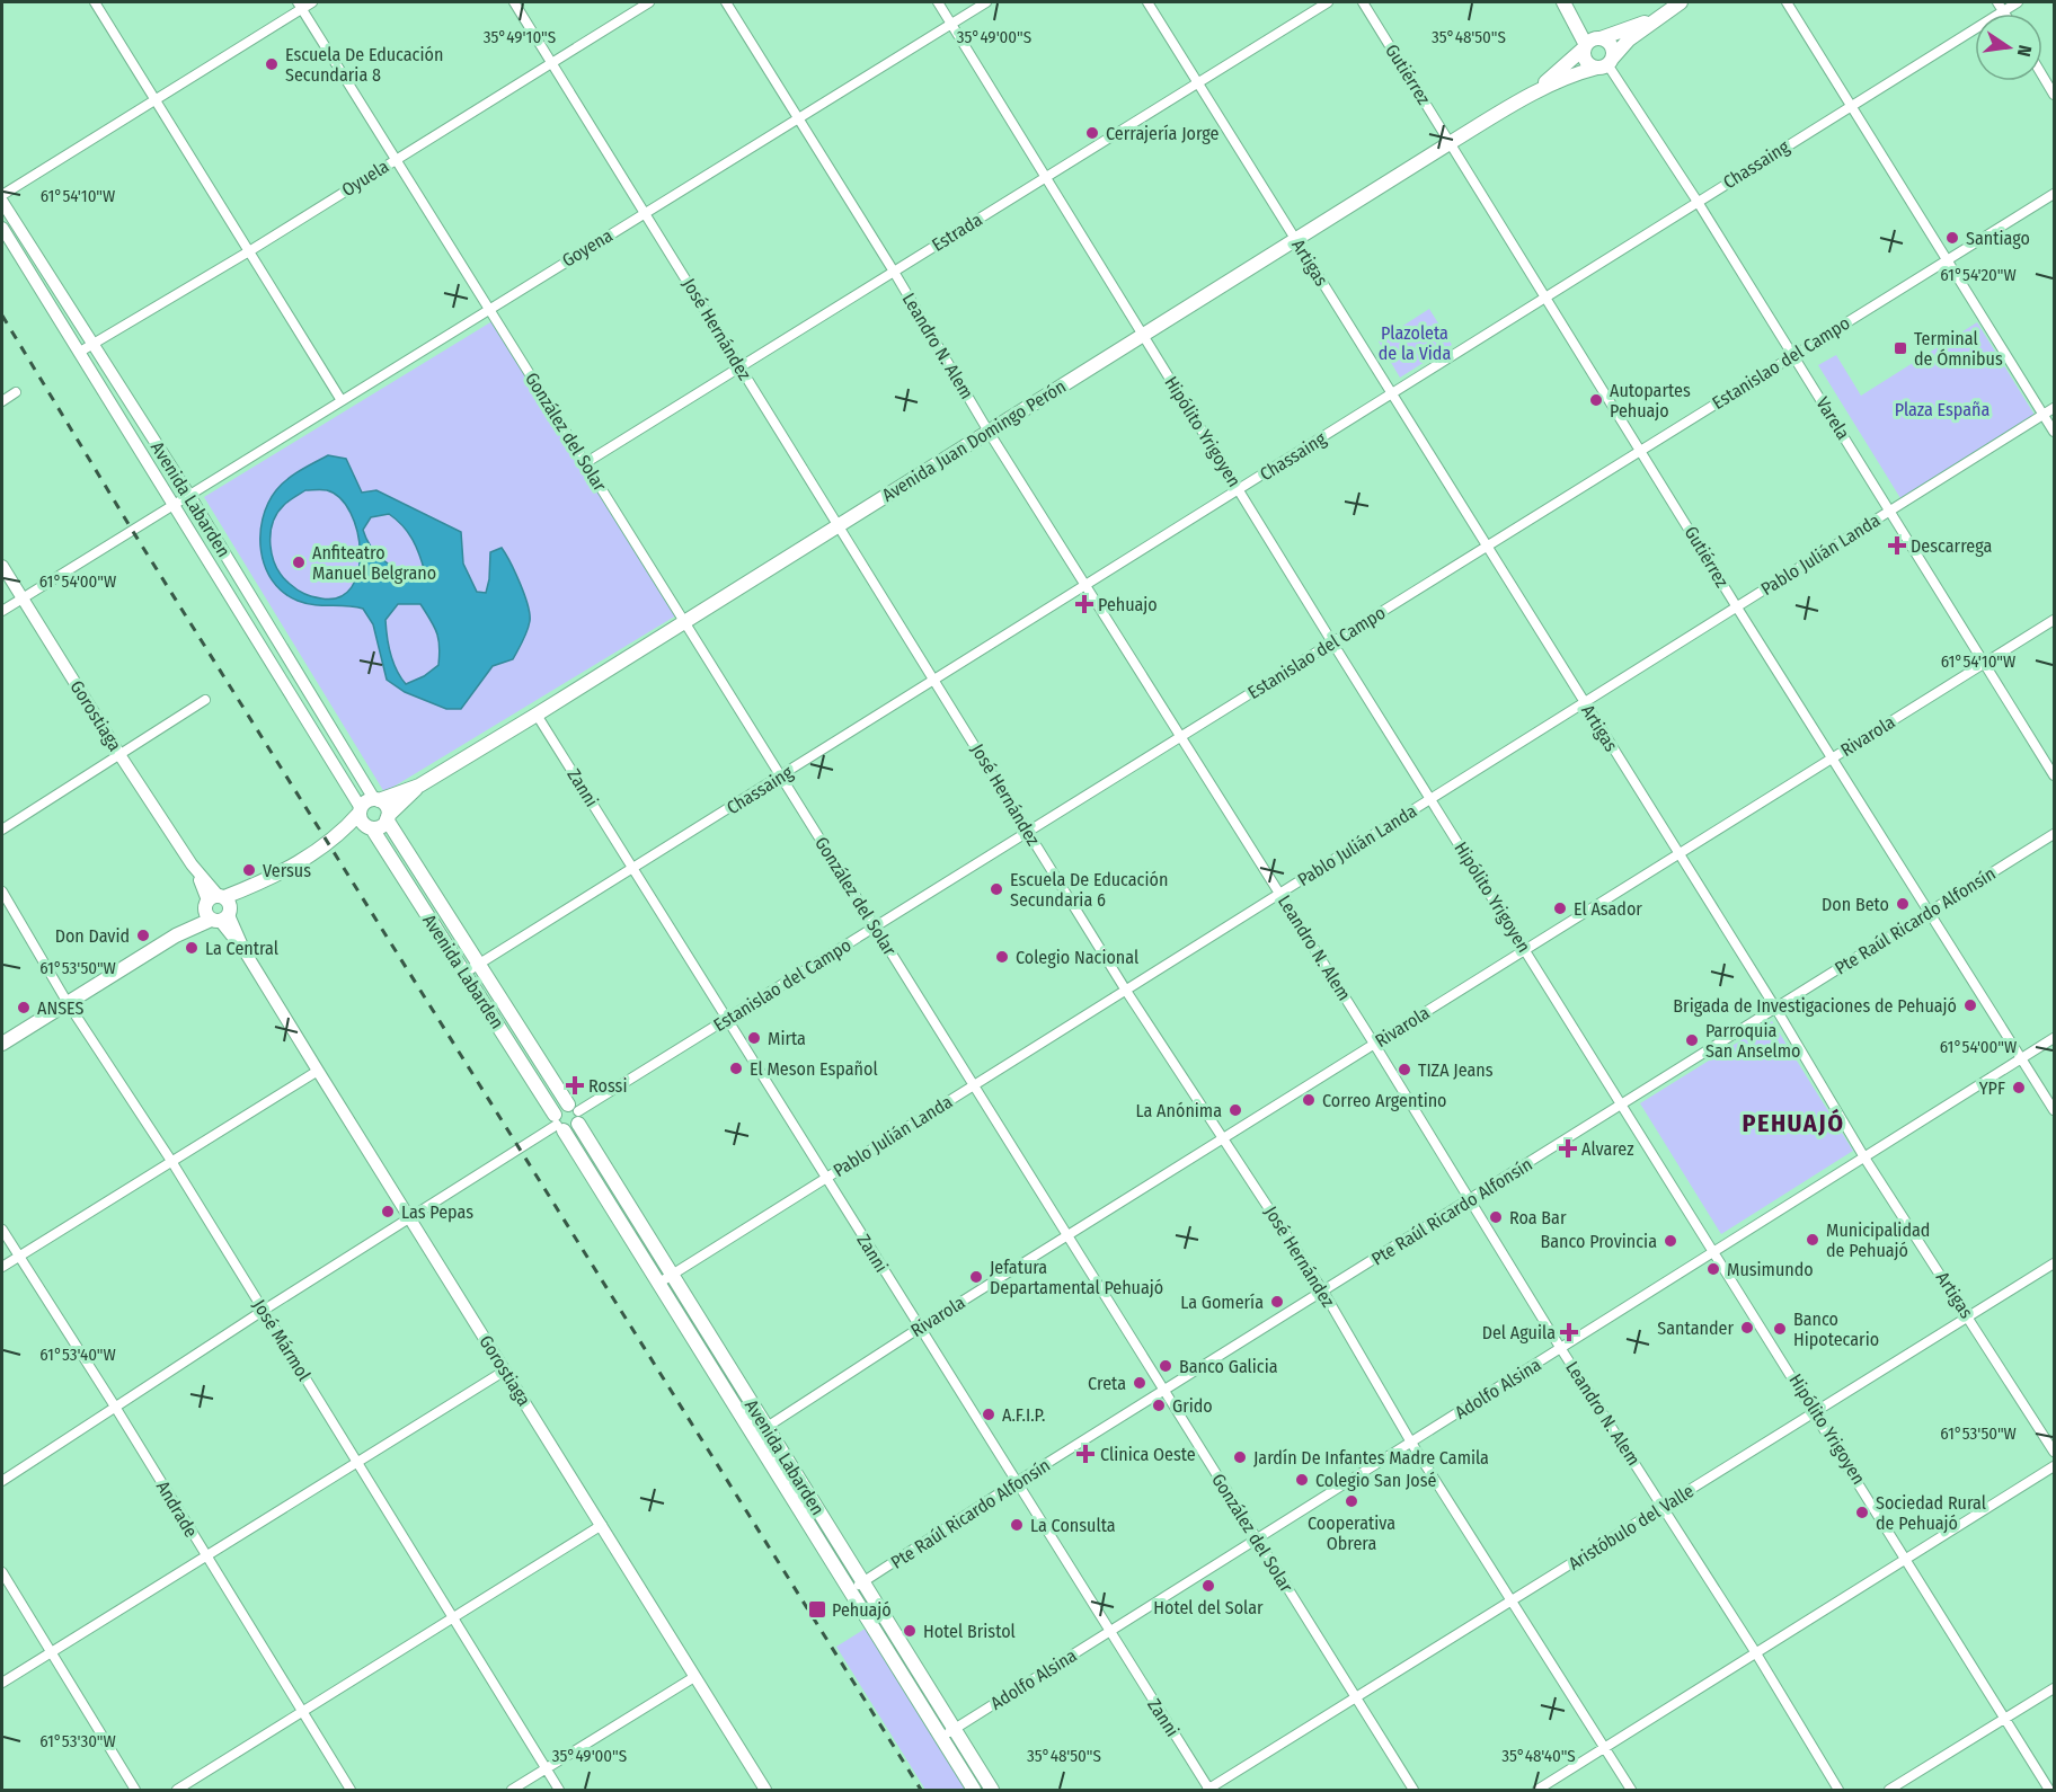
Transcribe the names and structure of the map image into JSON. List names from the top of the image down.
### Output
{
  "streets": {
    "main road": ["Avenida Juan Domingo Perón", "Avenida Labarden"],
    "street": [
      "Gutiérrez",
      "Chassaing",
      "Oyuela",
      "Estrada",
      "Goyena",
      "Artigas",
      "José Hernández",
      "Leandro N. Alem",
      "Estanislao del Campo",
      "Varela",
      "González del Solar",
      "Hipólito Yrigoyen",
      "Pablo Julián Landa",
      "Gorostiaga",
      "Rivarola",
      "Zanni",
      "Pte Raúl Ricardo Alfonsín",
      "José Mármol",
      "Adolfo Alsina",
      "Andrade",
      "Aristóbulo del Valle"
    ]
  },
  "crossings": [
    ["Gutiérrez", "Chassaing"],
    ["Gutiérrez", "Estanislao del Campo"],
    ["Gutiérrez", "Avenida Juan Domingo Perón"],
    ["Gutiérrez", "Pablo Julián Landa"],
    ["Gutiérrez", "Rivarola"],
    ["Gutiérrez", "Pte Raúl Ricardo Alfonsín"],
    ["Gutiérrez", "Adolfo Alsina"],
    ["Chassaing", "Artigas"],
    ["Chassaing", "José Hernández"],
    ["Chassaing", "Leandro N. Alem"],
    ["Chassaing", "Varela"],
    ["Chassaing", "González del Solar"],
    ["Chassaing", "Hipólito Yrigoyen"],
    ["Chassaing", "Avenida Labarden"],
    ["Chassaing", "Zanni"],
    ["Oyuela", "José Hernández"],
    ["Oyuela", "González del Solar"],
    ["Oyuela", "Avenida Labarden"],
    ["Estrada", "Artigas"],
    ["Estrada", "José Hernández"],
    ["Estrada", "Leandro N. Alem"],
    ["Estrada", "González del Solar"],
    ["Estrada", "Hipólito Yrigoyen"],
    ["Goyena", "José Hernández"],
    ["Goyena", "Leandro N. Alem"],
    ["Goyena", "González del Solar"],
    ["Goyena", "Hipólito Yrigoyen"],
    ["Goyena", "Avenida Labarden"],
    ["Goyena", "Gorostiaga"],
    ["Artigas", "Estanislao del Campo"],
    ["Artigas", "Avenida Juan Domingo Perón"],
    ["Artigas", "Pablo Julián Landa"],
    ["Artigas", "Rivarola"],
    ["Artigas", "Pte Raúl Ricardo Alfonsín"],
    ["Artigas", "Adolfo Alsina"],
    ["Artigas", "Aristóbulo del Valle"],
    ["José Hernández", "Estanislao del Campo"],
    ["José Hernández", "Avenida Juan Domingo Perón"],
    ["José Hernández", "Pablo Julián Landa"],
    ["José Hernández", "Rivarola"],
    ["José Hernández", "Pte Raúl Ricardo Alfonsín"],
    ["José Hernández", "Adolfo Alsina"],
    ["José Hernández", "Aristóbulo del Valle"],
    ["Leandro N. Alem", "Estanislao del Campo"],
    ["Leandro N. Alem", "Avenida Juan Domingo Perón"],
    ["Leandro N. Alem", "Pablo Julián Landa"],
    ["Leandro N. Alem", "Rivarola"],
    ["Leandro N. Alem", "Pte Raúl Ricardo Alfonsín"],
    ["Leandro N. Alem", "Adolfo Alsina"],
    ["Leandro N. Alem", "Aristóbulo del Valle"],
    ["Estanislao del Campo", "Varela"],
    ["Estanislao del Campo", "González del Solar"],
    ["Estanislao del Campo", "Hipólito Yrigoyen"],
    ["Estanislao del Campo", "Avenida Labarden"],
    ["Estanislao del Campo", "Zanni"],
    ["Varela", "Avenida Juan Domingo Perón"],
    ["Varela", "Pablo Julián Landa"],
    ["Varela", "Rivarola"],
    ["González del Solar", "Avenida Juan Domingo Perón"],
    ["González del Solar", "Pablo Julián Landa"],
    ["González del Solar", "Rivarola"],
    ["González del Solar", "Pte Raúl Ricardo Alfonsín"],
    ["González del Solar", "Adolfo Alsina"],
    ["González del Solar", "Aristóbulo del Valle"],
    ["Hipólito Yrigoyen", "Avenida Juan Domingo Perón"],
    ["Hipólito Yrigoyen", "Pablo Julián Landa"],
    ["Hipólito Yrigoyen", "Rivarola"],
    ["Hipólito Yrigoyen", "Pte Raúl Ricardo Alfonsín"],
    ["Hipólito Yrigoyen", "Adolfo Alsina"],
    ["Hipólito Yrigoyen", "Aristóbulo del Valle"],
    ["Avenida Juan Domingo Perón", "Avenida Labarden"],
    ["Avenida Juan Domingo Perón", "Zanni"],
    ["Avenida Labarden", "Pablo Julián Landa"],
    ["Avenida Labarden", "Rivarola"],
    ["Avenida Labarden", "Pte Raúl Ricardo Alfonsín"],
    ["Avenida Labarden", "Adolfo Alsina"],
    ["Pablo Julián Landa", "Zanni"],
    ["Rivarola", "Zanni"],
    ["Zanni", "Pte Raúl Ricardo Alfonsín"],
    ["Zanni", "Adolfo Alsina"],
    ["Zanni", "Aristóbulo del Valle"]
  ],
  "districts": ["PEHUAJÓ"],
  "parks": ["Plazoleta de la Vida", "Plaza España"],
  "places": {
    "other": [
      "Escuela De Educación Secundaria 8",
      "Cerrajería Jorge",
      "Santiago",
      "Autopartes Pehuajo",
      "Anfiteatro Manuel Belgrano",
      "Versus",
      "Escuela De Educación Secundaria 6",
      "Don Beto",
      "El Asador",
      "Don David",
      "La Central",
      "Colegio Nacional",
      "Brigada de Investigaciones de Pehuajó",
      "ANSES",
      "Mirta",
      "Parroquia San Anselmo",
      "El Meson Español",
      "TIZA Jeans",
      "YPF",
      "Correo Argentino",
      "La Anónima",
      "Las Pepas",
      "Roa Bar",
      "Municipalidad de Pehuajó",
      "Banco Provincia",
      "Musimundo",
      "Jefatura Departamental Pehuajó",
      "La Gomería",
      "Santander",
      "Banco Hipotecario",
      "Banco Galicia",
      "Creta",
      "Grido",
      "A.F.I.P.",
      "Jardín De Infantes Madre Camila",
      "Colegio San José",
      "Cooperativa Obrera",
      "Sociedad Rural de Pehuajó",
      "La Consulta",
      "Hotel del Solar",
      "Hotel Bristol"
    ],
    "transit": ["Terminal de Ómnibus", "Pehuajó"],
    "health": [
      "Descarrega",
      "Pehuajo",
      "Rossi",
      "Alvarez",
      "Del Aguila",
      "Clinica Oeste"
    ]
  },
  "north": "right",
  "coordinates": [
    "35°49'10\"S",
    "35°49'00\"S",
    "35°48'50\"S",
    "61°54'10\"W",
    "61°54'20\"W",
    "61°54'00\"W",
    "61°53'50\"W",
    "61°53'40\"W",
    "61°53'30\"W",
    "35°48'40\"S"
  ]
}
